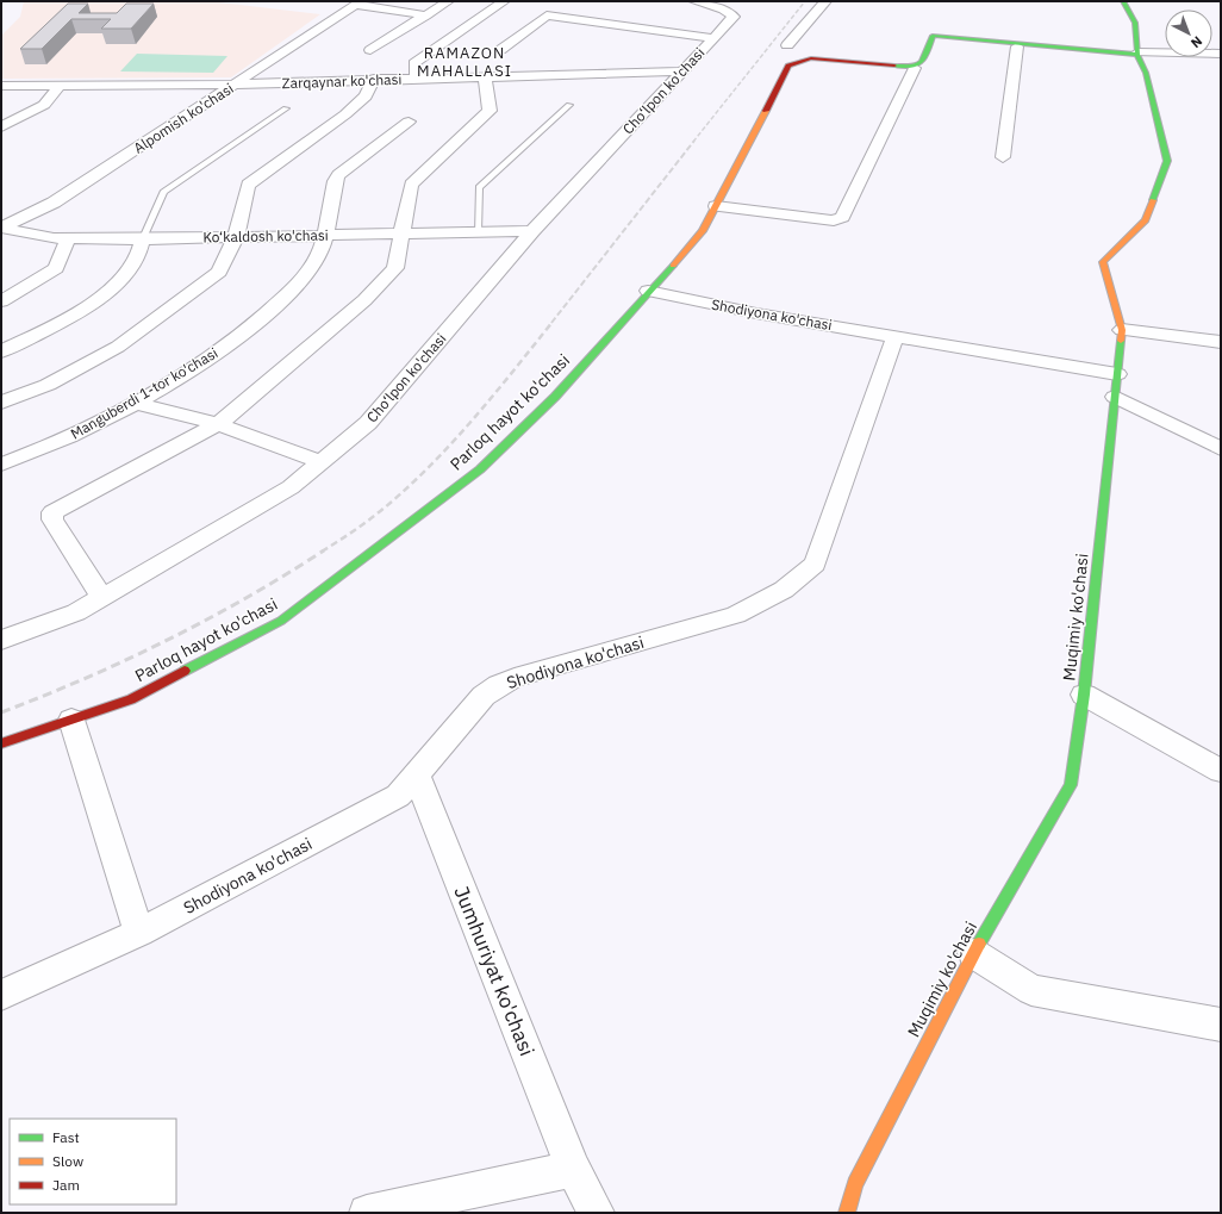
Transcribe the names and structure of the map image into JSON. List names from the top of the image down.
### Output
{
  "streets": {
    "street": [
      "Zarqaynar ko'chasi",
      "Cho‘lpon ko'chasi",
      "Alpomish ko'chasi",
      "Ko‘kaldosh ko'chasi",
      "Shodiyona ko'chasi",
      "Manguberdi 1-tor ko'chasi",
      "Parloq hayot ko'chasi",
      "Muqimiy ko'chasi",
      "Jumhuriyat ko'chasi"
    ]
  },
  "crossings": [
    ["Zarqaynar ko'chasi", "Cho‘lpon ko'chasi"],
    ["Zarqaynar ko'chasi", "Alpomish ko'chasi"],
    ["Cho‘lpon ko'chasi", "Ko‘kaldosh ko'chasi"],
    ["Alpomish ko'chasi", "Ko‘kaldosh ko'chasi"],
    ["Ko‘kaldosh ko'chasi", "Manguberdi 1-tor ko'chasi"],
    ["Shodiyona ko'chasi", "Parloq hayot ko'chasi"],
    ["Shodiyona ko'chasi", "Muqimiy ko'chasi"],
    ["Shodiyona ko'chasi", "Jumhuriyat ko'chasi"]
  ],
  "districts": ["RAMAZON MAHALLASI"],
  "legend": ["Fast", "Slow", "Jam"],
  "north": "bottom right"
}
